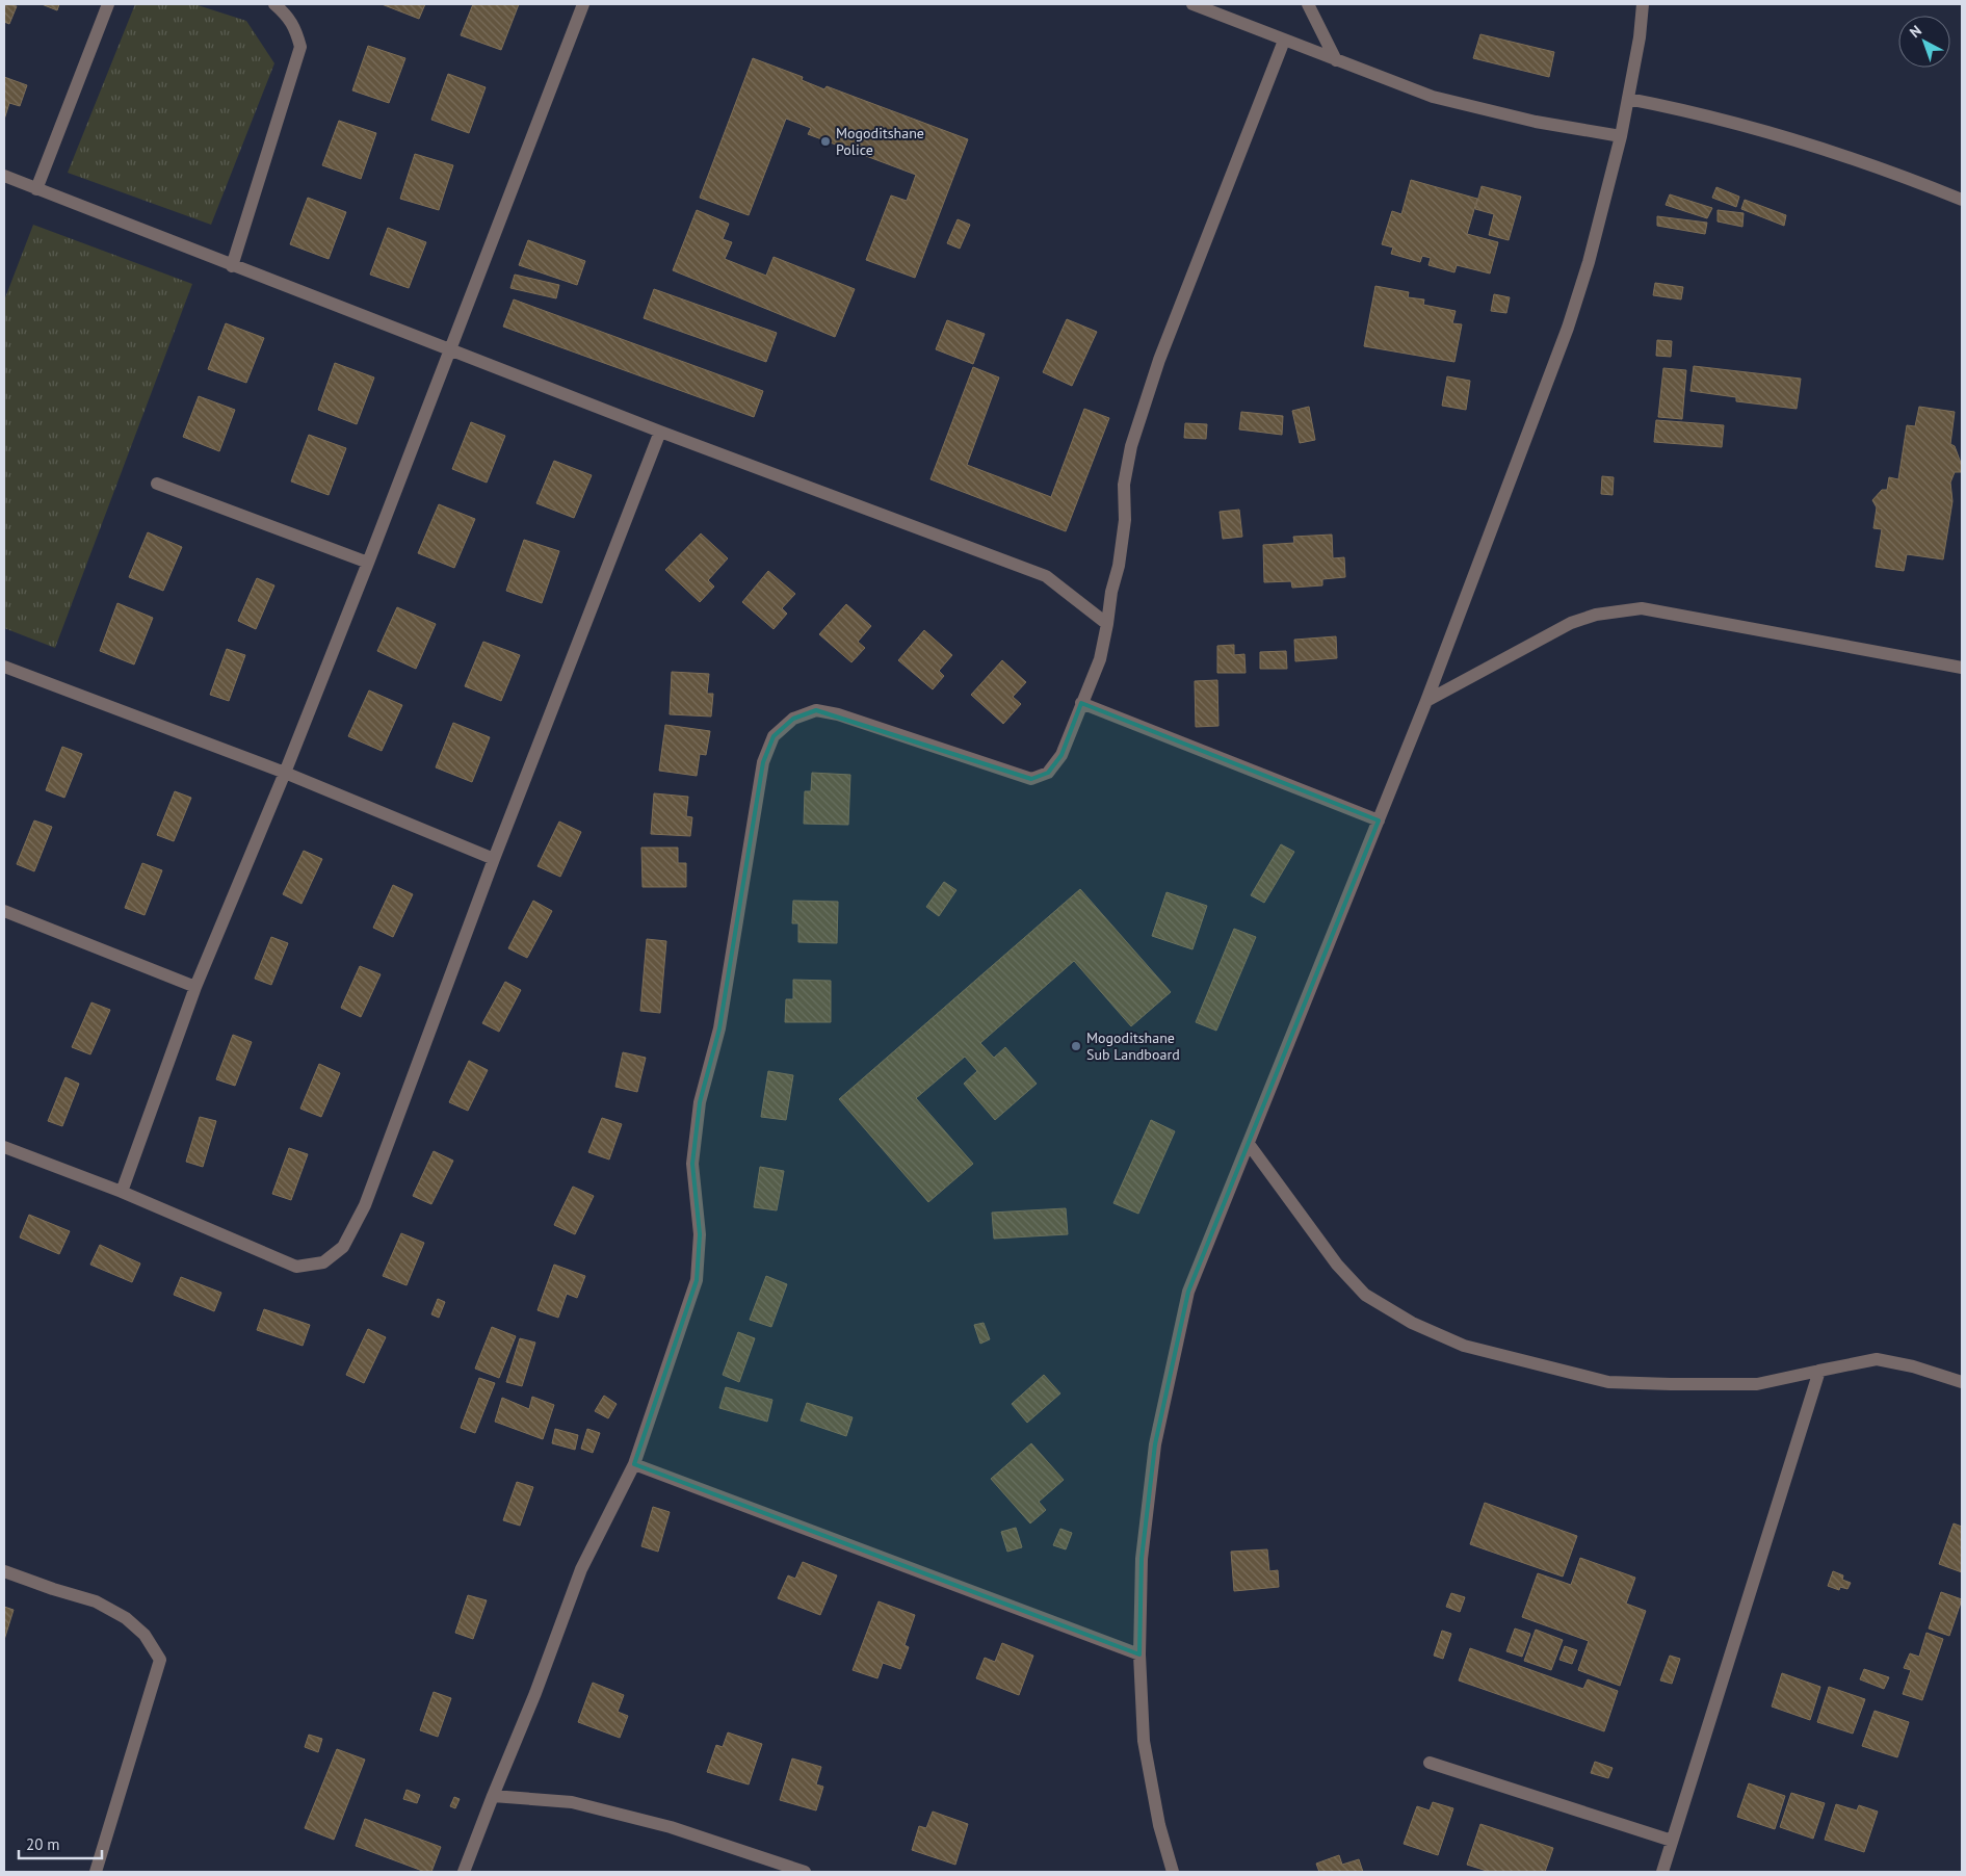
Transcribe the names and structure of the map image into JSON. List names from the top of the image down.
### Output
{
  "places": ["Mogoditshane Police", "Mogoditshane Sub Landboard"],
  "scale_bar": "20 m",
  "north": "top left"
}
